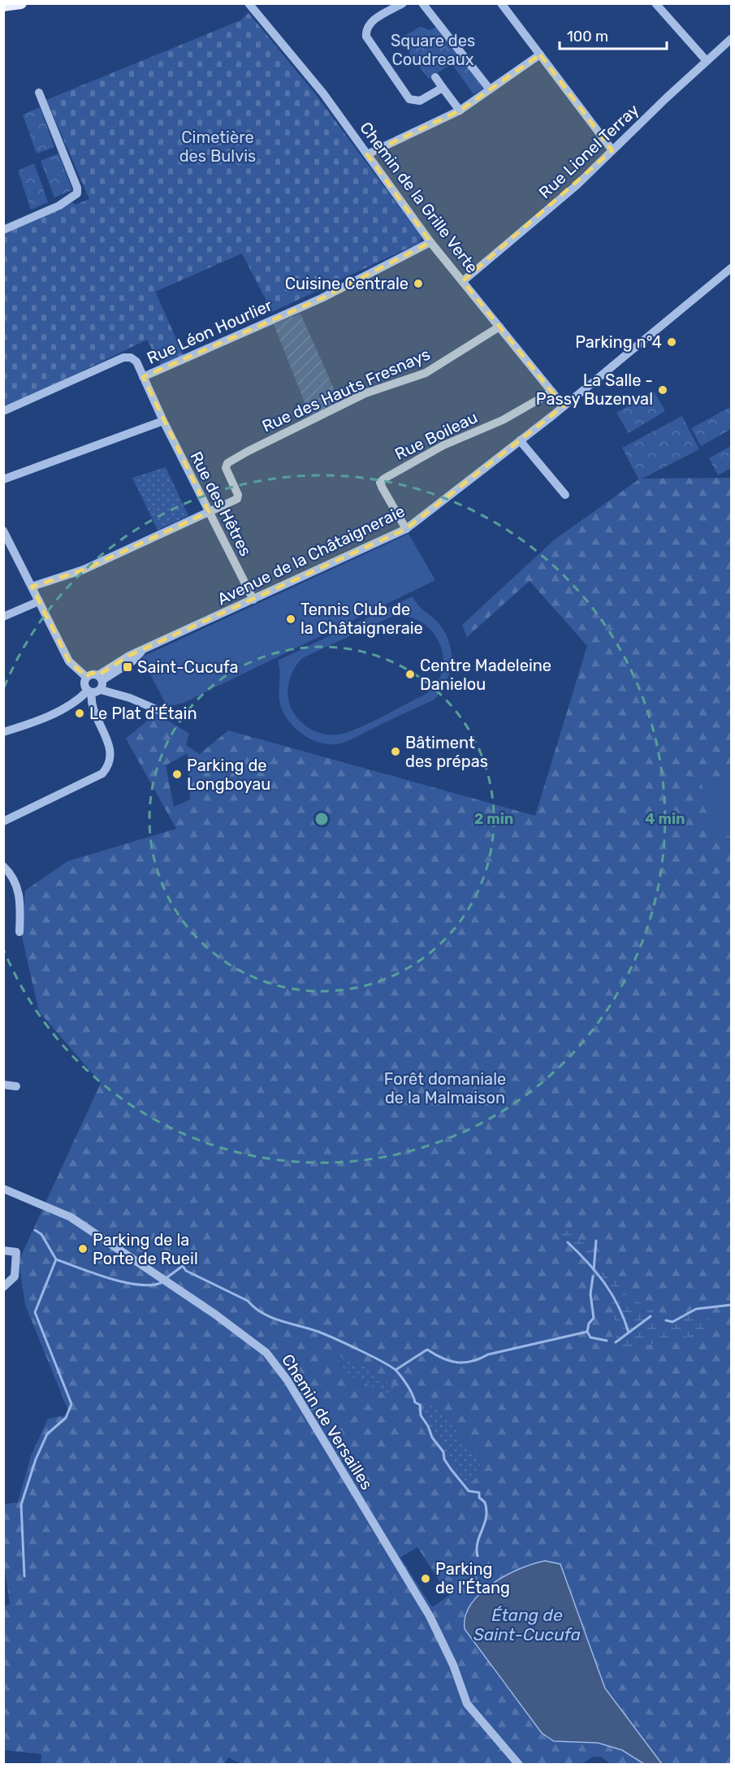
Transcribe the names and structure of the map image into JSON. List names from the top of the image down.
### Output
{
  "streets": {
    "street": [
      "Rue Lionel Terray",
      "Chemin de la Grille Verte",
      "Rue Léon Hourlier",
      "Rue des Hauts Fresnays",
      "Rue Boileau",
      "Rue des Hêtres",
      "Avenue de la Châtaigneraie",
      "Chemin de Versailles"
    ]
  },
  "crossings": [
    ["Rue Lionel Terray", "Chemin de la Grille Verte"],
    ["Chemin de la Grille Verte", "Rue Léon Hourlier"],
    ["Chemin de la Grille Verte", "Rue des Hauts Fresnays"],
    ["Chemin de la Grille Verte", "Rue Boileau"],
    ["Chemin de la Grille Verte", "Avenue de la Châtaigneraie"],
    ["Rue Léon Hourlier", "Rue des Hêtres"],
    ["Rue des Hauts Fresnays", "Rue des Hêtres"],
    ["Rue Boileau", "Avenue de la Châtaigneraie"],
    ["Rue des Hêtres", "Avenue de la Châtaigneraie"]
  ],
  "water": ["Étang de Saint-Cucufa"],
  "parks": ["Square des Coudreaux", "Cimetière des Bulvis", "Forêt domaniale de la Malmaison"],
  "places": {
    "other": [
      "Cuisine Centrale",
      "Parking n°4",
      "La Salle - Passy Buzenval",
      "Tennis Club de la Châtaigneraie",
      "Centre Madeleine Danielou",
      "Le Plat d'Étain",
      "Bâtiment des prépas",
      "Parking de Longboyau",
      "Parking de la Porte de Rueil",
      "Parking de l'Étang"
    ],
    "transit": ["Saint-Cucufa"]
  },
  "scale_bar": "100 m",
  "rings": ["2 min", "4 min"]
}
